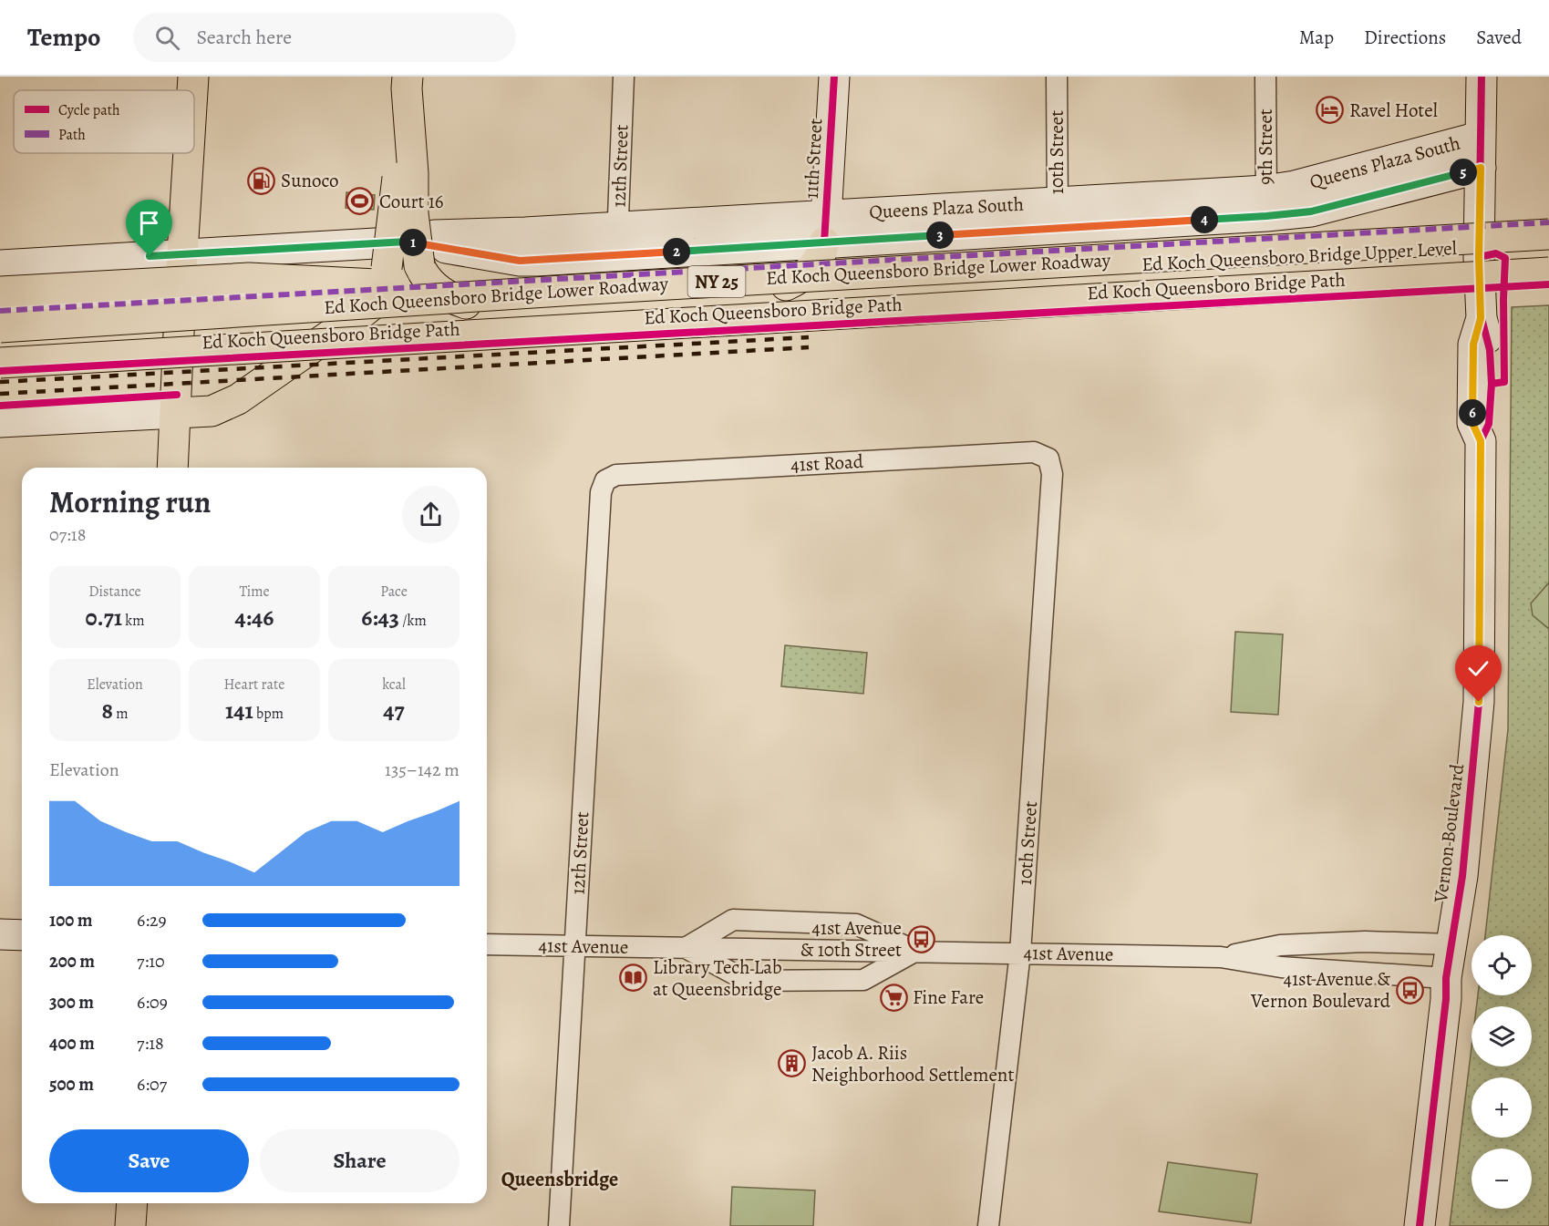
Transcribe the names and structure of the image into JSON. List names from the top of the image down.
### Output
{
  "streets": {
    "main road": [
      "11th Street",
      "Queens Plaza South",
      "Ed Koch Queensboro Bridge Upper Level",
      "Ed Koch Queensboro Bridge Lower Roadway",
      "NY 25",
      "Vernon Boulevard"
    ],
    "street": [
      "9th Street",
      "10th Street",
      "12th Street",
      "41st Road",
      "41st Avenue"
    ],
    "cycle path": ["Ed Koch Queensboro Bridge Path"]
  },
  "crossings": [
    ["9th Street", "Queens Plaza South"],
    ["10th Street", "Queens Plaza South"],
    ["10th Street", "41st Road"],
    ["10th Street", "41st Avenue"],
    ["11th Street", "Queens Plaza South"],
    ["Queens Plaza South", "12th Street"],
    ["Queens Plaza South", "Vernon Boulevard"],
    ["12th Street", "41st Road"],
    ["12th Street", "41st Avenue"],
    ["Ed Koch Queensboro Bridge Upper Level", "NY 25"],
    ["Vernon Boulevard", "41st Avenue"]
  ],
  "districts": ["Queensbridge"],
  "places": {
    "hotel": ["Ravel Hotel"],
    "fuel station": ["Sunoco"],
    "sports": ["Court 16"],
    "bus stop": ["41st Avenue & 10th Street", "41st Avenue & Vernon Boulevard"],
    "library": ["Library Tech Lab at Queensbridge"],
    "supermarket": ["Fine Fare"],
    "building": ["Jacob A. Riis Neighborhood Settlement"]
  },
  "legend": ["Cycle path", "Path"],
  "page": {
    "header": "Tempo",
    "search": "Search here",
    "nav": ["Map", "Directions", "Saved"],
    "pins": [
      "5",
      "4",
      "3",
      "1",
      "2",
      "6"
    ],
    "heading": ["Morning run", "07:18"],
    "stats": [
      ["Distance", "0.71 km"],
      ["Time", "4:46"],
      ["Pace", "6:43 /km"],
      ["Elevation", "8 m"],
      ["Heart rate", "141 bpm"],
      ["kcal", "47"]
    ],
    "chart": ["Elevation", "135–142 m"],
    "list": [
      {
        "name": "100 m",
        "note": "6:29"
      },
      {
        "name": "200 m",
        "note": "7:10"
      },
      {
        "name": "300 m",
        "note": "6:09"
      },
      {
        "name": "400 m",
        "note": "7:18"
      },
      {
        "name": "500 m",
        "note": "6:07"
      }
    ],
    "map_buttons": ["+", "−"],
    "buttons": ["Save", "Share"]
  }
}
